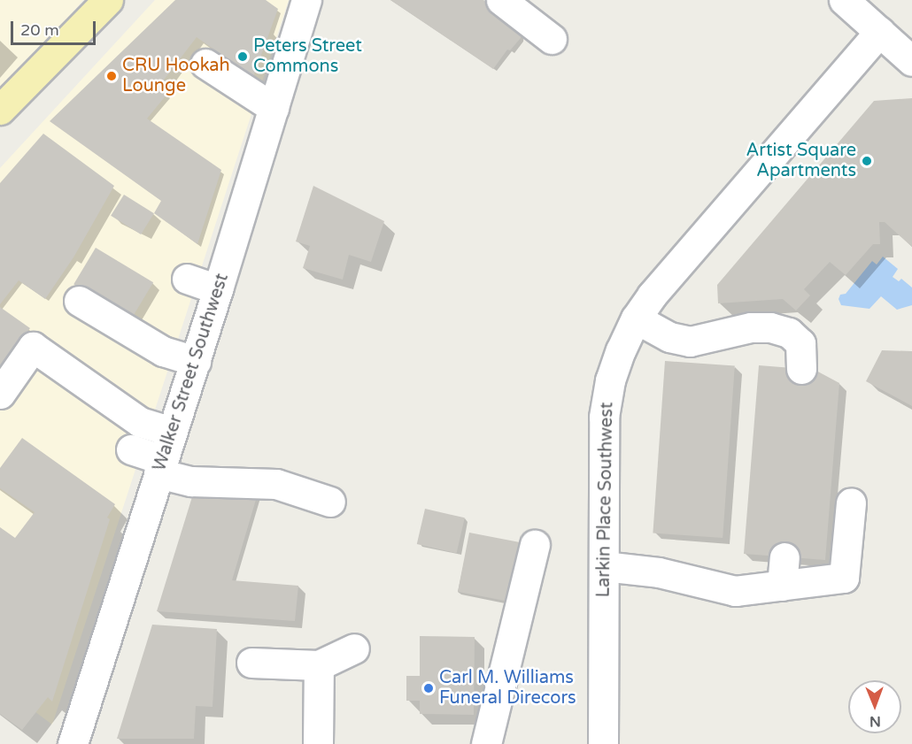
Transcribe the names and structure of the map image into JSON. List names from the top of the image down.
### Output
{
  "streets": {
    "street": ["Walker Street Southwest", "Larkin Place Southwest"]
  },
  "places": [
    "Peters Street Commons",
    "CRU Hookah Lounge",
    "Artist Square Apartments",
    "Carl M. Williams Funeral Direcors"
  ],
  "scale_bar": "20 m",
  "north": "bottom"
}
